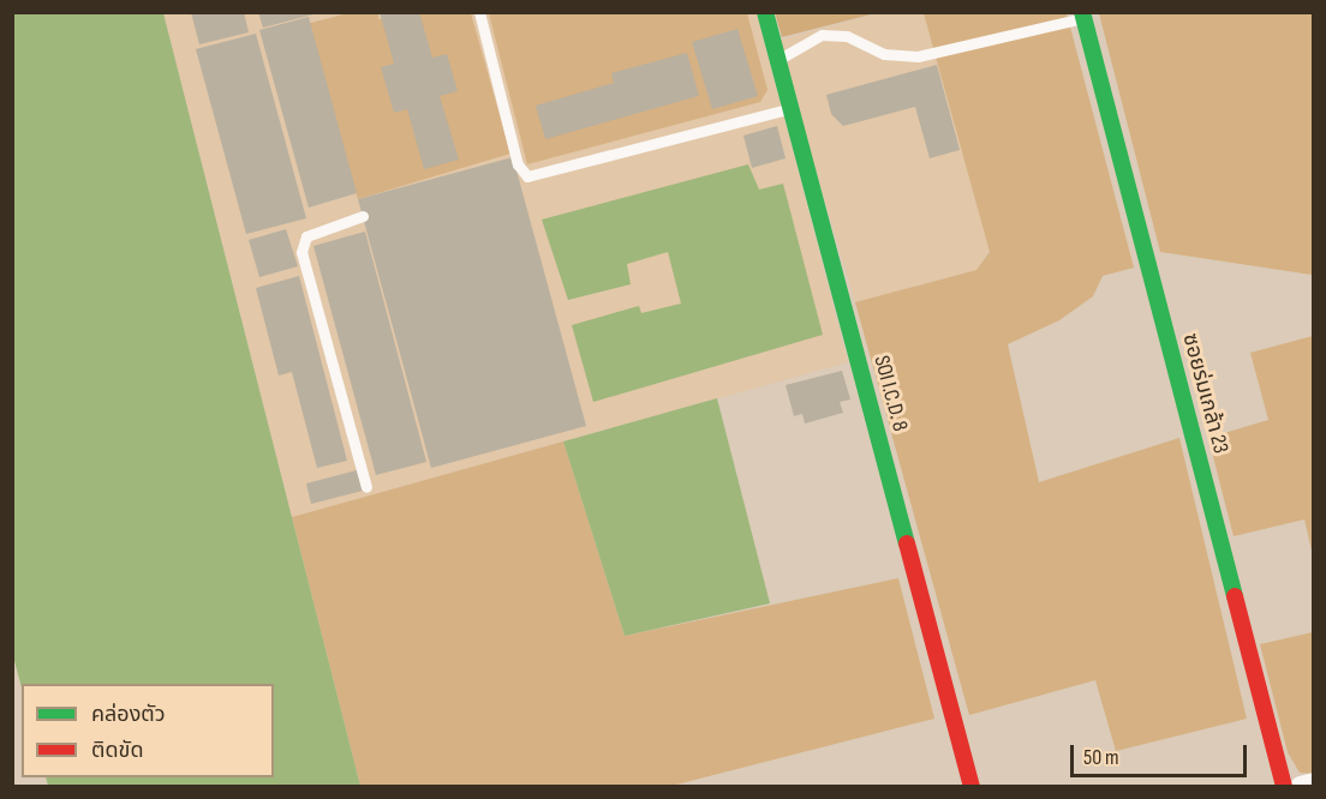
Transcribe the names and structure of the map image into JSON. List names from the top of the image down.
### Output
{
  "streets": {
    "street": ["SOI I.C.D. 8", "ซอยร่มเกล้า 23"]
  },
  "legend": ["คล่องตัว", "ติดขัด"],
  "scale_bar": "50 m"
}
